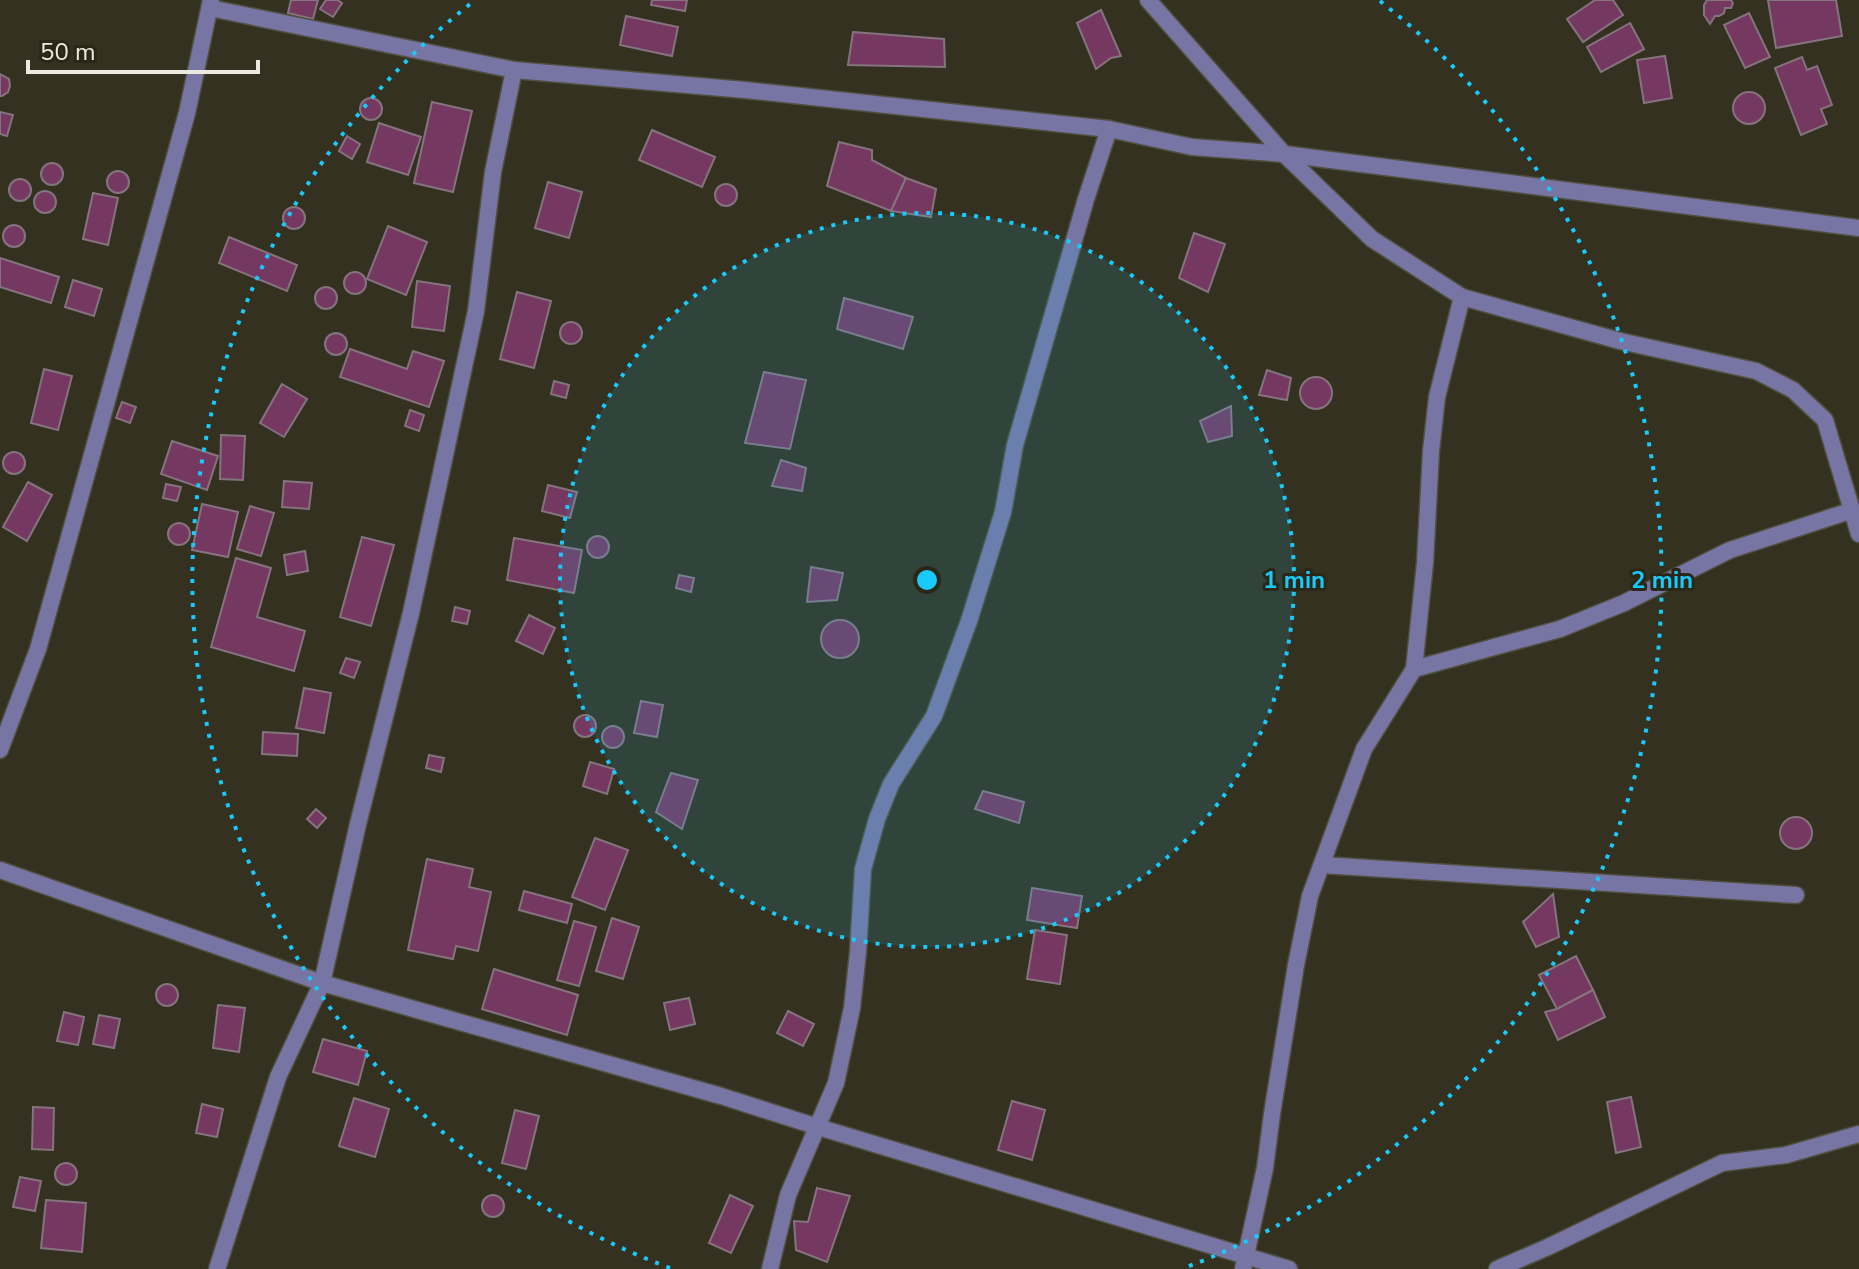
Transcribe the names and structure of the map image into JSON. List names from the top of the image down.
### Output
{
  "scale_bar": "50 m",
  "rings": ["1 min", "2 min"]
}
